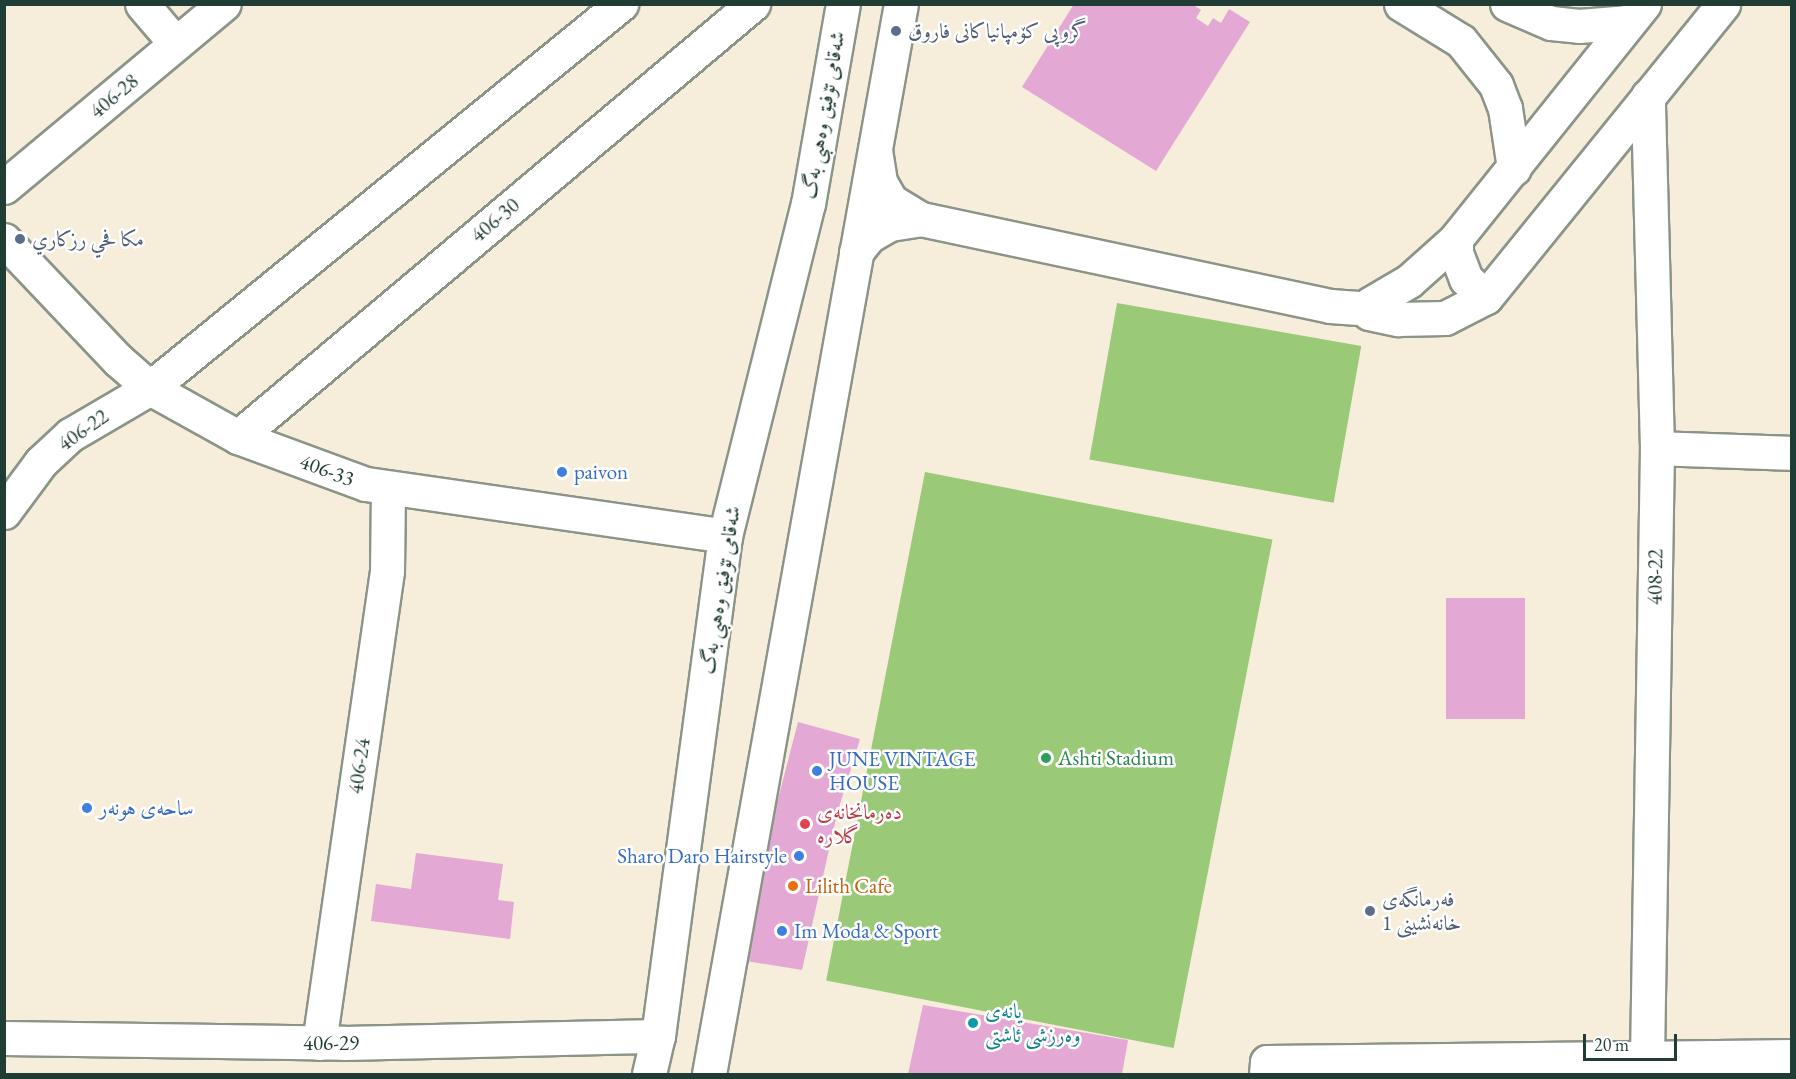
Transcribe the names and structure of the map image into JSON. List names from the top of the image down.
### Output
{
  "streets": {
    "street": [
      "406-28",
      "شەقامی تۆفیق وەهبی بەگ",
      "406-30",
      "406-22",
      "406-33",
      "408-22",
      "406-24",
      "406-29"
    ]
  },
  "crossings": [
    ["شەقامی تۆفیق وەهبی بەگ", "406-33"],
    ["شەقامی تۆفیق وەهبی بەگ", "406-29"],
    ["406-30", "406-33"],
    ["406-22", "406-33"],
    ["406-33", "406-24"],
    ["406-24", "406-29"]
  ],
  "places": [
    "گروپی کۆمپانیاکانی فاروق",
    "مكا فحي رزكاري",
    "paivon",
    "Ashti Stadium",
    "JUNE VINTAGE HOUSE",
    "ساحەی هونەر",
    "دەرمانخانەی گلارە",
    "Sharo Daro Hairstyle",
    "Lilith Cafe",
    "فەرمانگەی خانەنشینی 1",
    "Im Moda & Sport",
    "یانەی وەرزشی ئاشتی"
  ],
  "scale_bar": "20 m"
}
